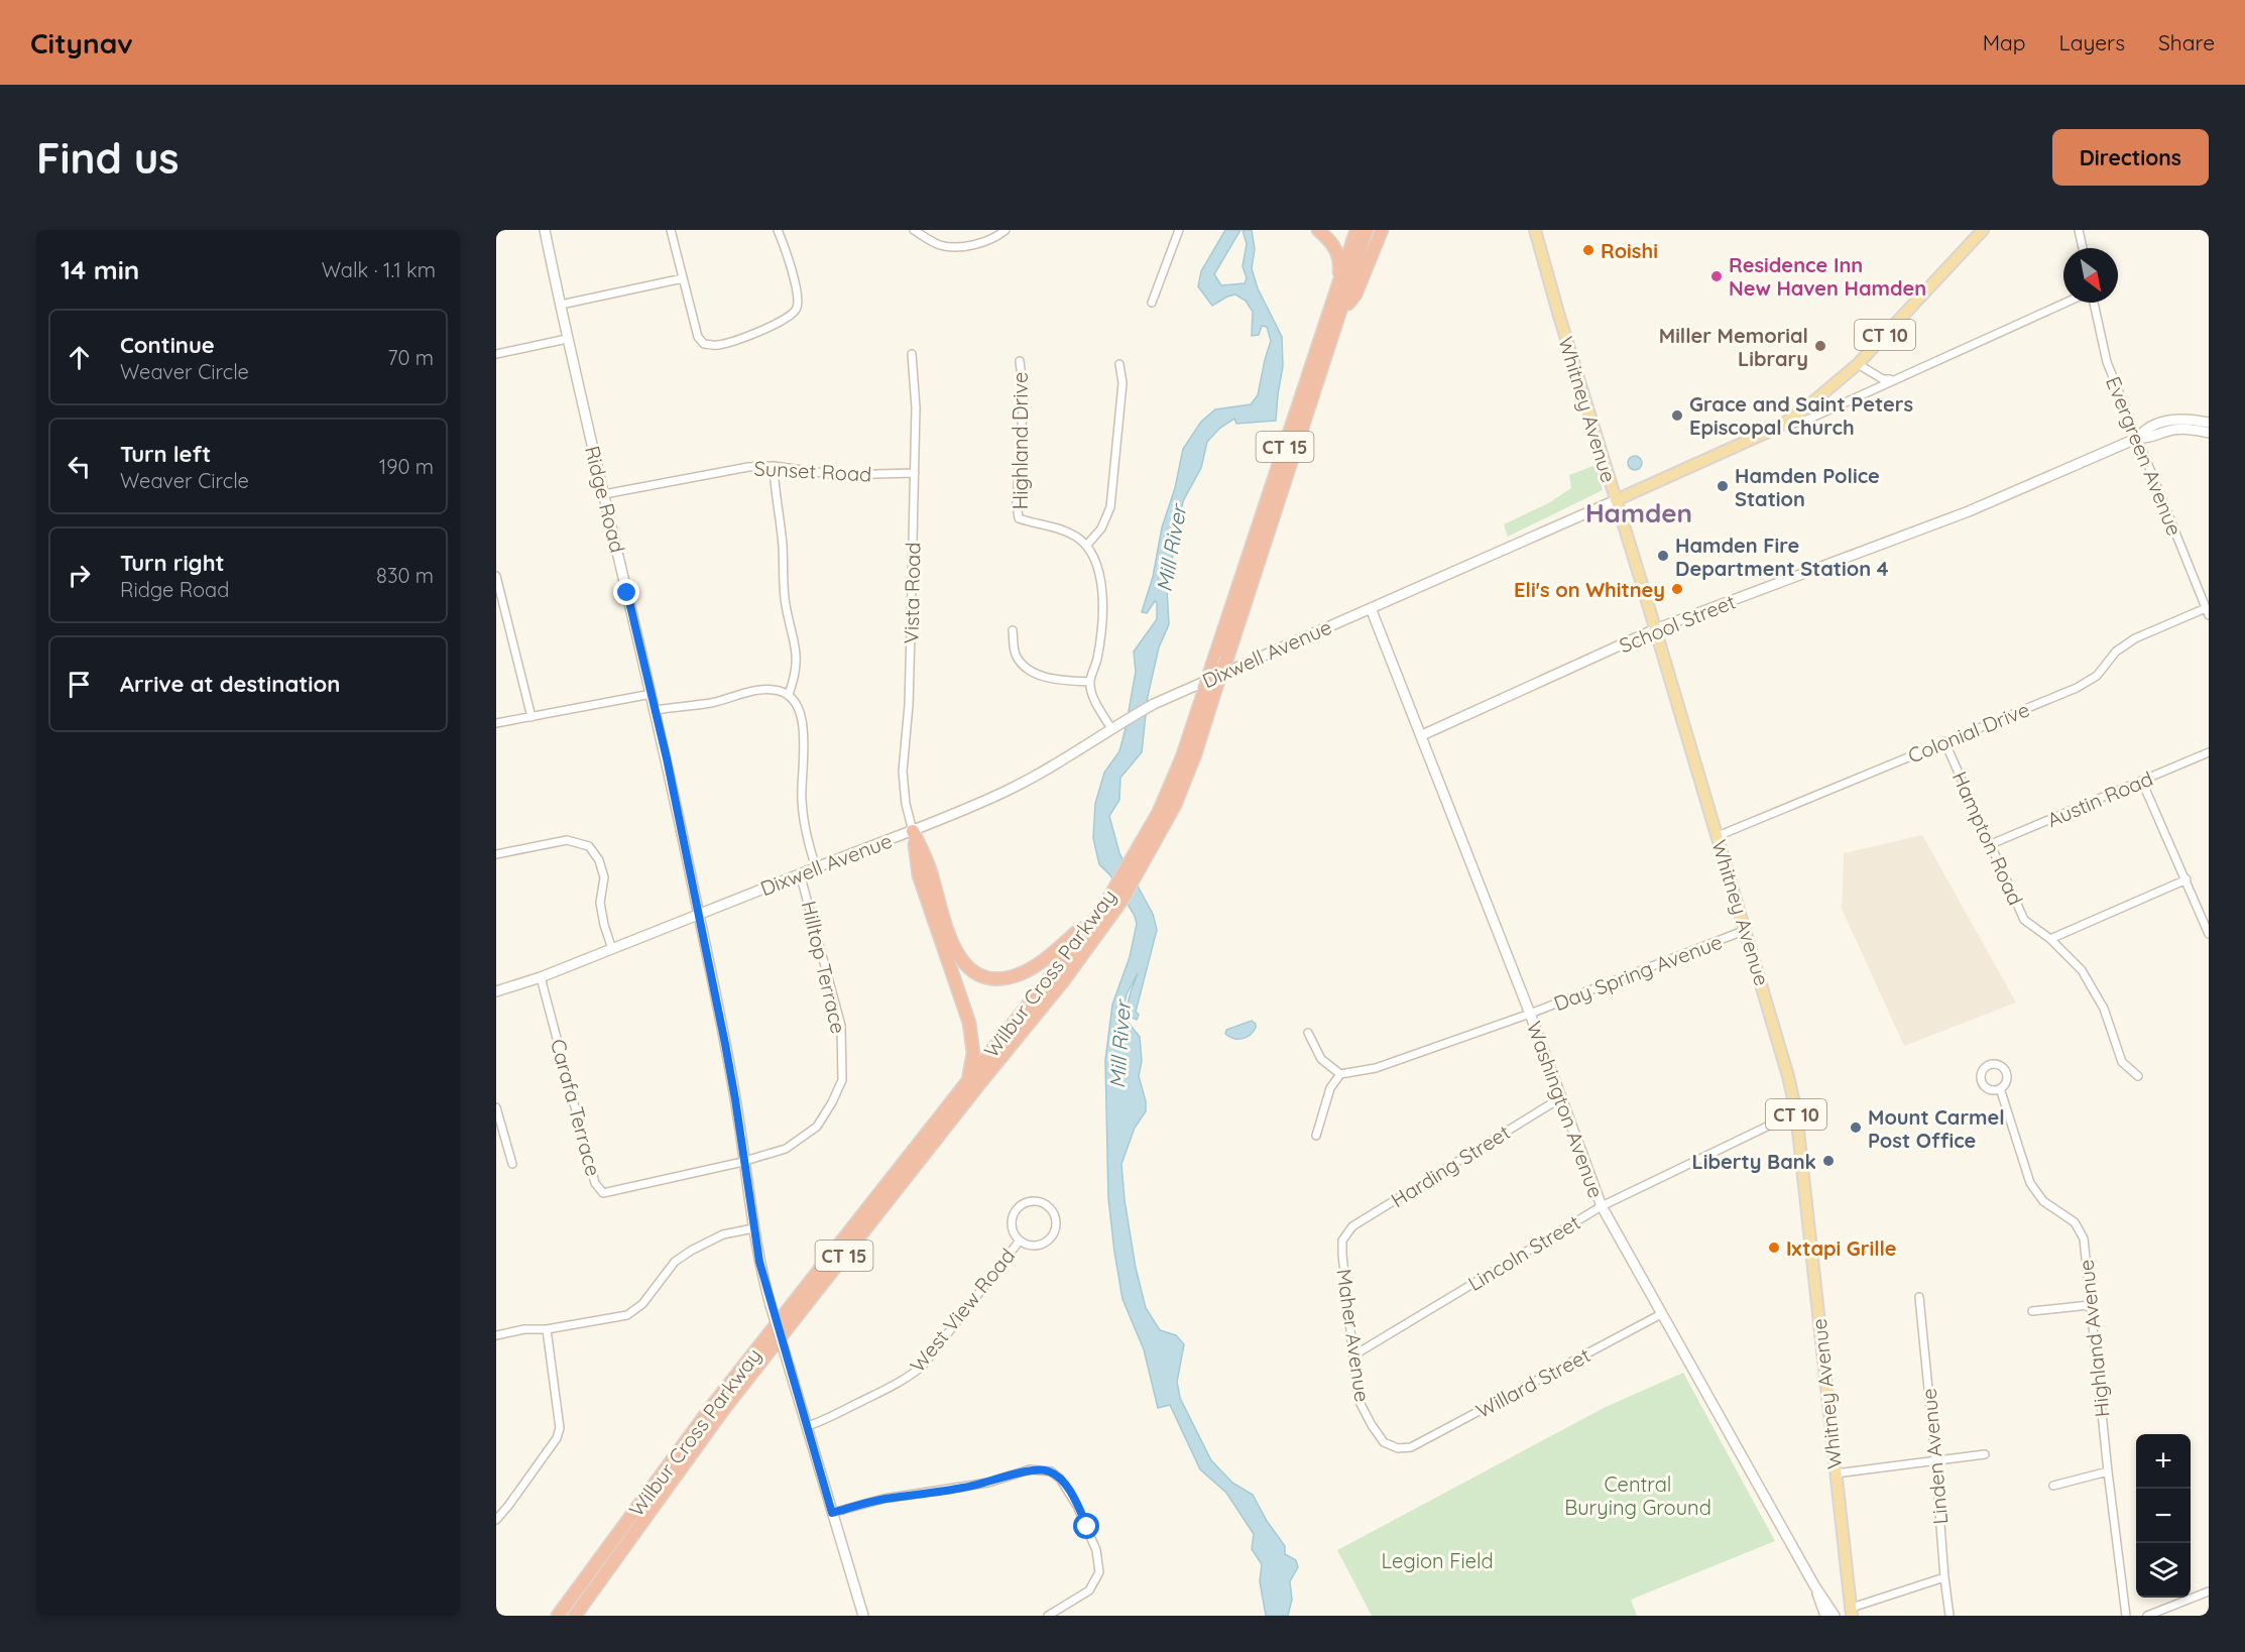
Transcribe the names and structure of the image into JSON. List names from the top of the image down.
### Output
{
  "streets": {
    "highway": ["CT 15", "Wilbur Cross Parkway"],
    "main road": [
      "CT 10",
      "Whitney Avenue",
      "Ridge Road",
      "School Street",
      "Dixwell Avenue",
      "Washington Avenue"
    ],
    "street": [
      "Highland Drive",
      "Evergreen Avenue",
      "Sunset Road",
      "Vista Road",
      "Colonial Drive",
      "Austin Road",
      "Hampton Road",
      "Hilltop Terrace",
      "Day Spring Avenue",
      "Carafa Terrace",
      "Harding Street",
      "Lincoln Street",
      "West View Road",
      "Maher Avenue",
      "Highland Avenue",
      "Willard Street",
      "Linden Avenue"
    ]
  },
  "crossings": [
    ["Whitney Avenue", "School Street"],
    ["Whitney Avenue", "Dixwell Avenue"],
    ["Whitney Avenue", "Colonial Drive"],
    ["Whitney Avenue", "Day Spring Avenue"],
    ["Whitney Avenue", "Lincoln Street"],
    ["Evergreen Avenue", "School Street"],
    ["Evergreen Avenue", "Colonial Drive"],
    ["Sunset Road", "Ridge Road"],
    ["Sunset Road", "Vista Road"],
    ["Ridge Road", "Dixwell Avenue"],
    ["Ridge Road", "Carafa Terrace"],
    ["Ridge Road", "West View Road"],
    ["Vista Road", "Dixwell Avenue"],
    ["School Street", "Washington Avenue"],
    ["Dixwell Avenue", "Hilltop Terrace"],
    ["Dixwell Avenue", "Carafa Terrace"],
    ["Dixwell Avenue", "Washington Avenue"],
    ["Colonial Drive", "Hampton Road"],
    ["Austin Road", "Hampton Road"],
    ["Hilltop Terrace", "Carafa Terrace"],
    ["Day Spring Avenue", "Washington Avenue"],
    ["Washington Avenue", "Harding Street"],
    ["Washington Avenue", "Lincoln Street"],
    ["Washington Avenue", "Willard Street"],
    ["Harding Street", "Maher Avenue"],
    ["Lincoln Street", "Maher Avenue"],
    ["Maher Avenue", "Willard Street"]
  ],
  "districts": ["Hamden"],
  "water": ["Mill River"],
  "parks": ["Central Burying Ground", "Legion Field"],
  "places": [
    "Roishi",
    "Residence Inn New Haven Hamden",
    "Miller Memorial Library",
    "Grace and Saint Peters Episcopal Church",
    "Hamden Police Station",
    "Hamden Fire Department Station 4",
    "Eli's on Whitney",
    "Mount Carmel Post Office",
    "Liberty Bank",
    "Ixtapi Grille"
  ],
  "north": "bottom right",
  "page": {
    "header": "Citynav",
    "nav": ["Map", "Layers", "Share"],
    "buttons": "Directions",
    "title": "Find us",
    "heading": ["14 min", "Walk · 1.1 km"],
    "list": [
      ["Continue", "Weaver Circle", "70 m"],
      ["Turn left", "Weaver Circle", "190 m"],
      ["Turn right", "Ridge Road", "830 m"],
      "Arrive at destination"
    ],
    "map_buttons": ["+", "−"]
  }
}
